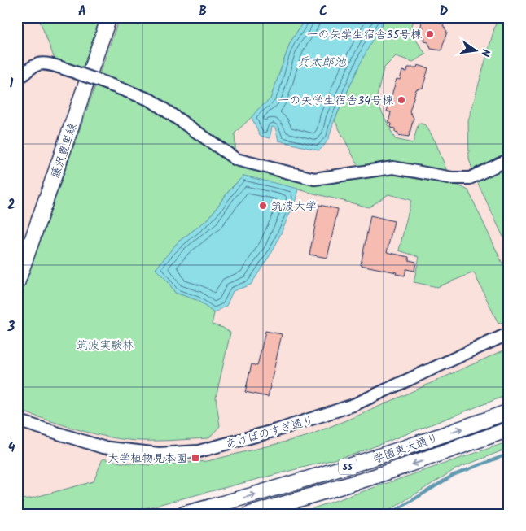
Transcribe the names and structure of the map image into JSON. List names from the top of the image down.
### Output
{
  "streets": {
    "main road": ["藤沢豊里線", "学園東大通り", "55"],
    "street": ["あけぼのすぎ通り"]
  },
  "water": ["兵太郎池"],
  "parks": ["筑波実験林"],
  "places": {
    "other": ["一の矢学生宿舎35号棟", "一の矢学生宿舎34号棟", "筑波大学"],
    "transit": ["大学植物見本園"]
  },
  "north": "right",
  "grid": {
    "columns": [
      "A",
      "B",
      "C",
      "D"
    ],
    "rows": [
      "1",
      "2",
      "3",
      "4"
    ]
  }
}
